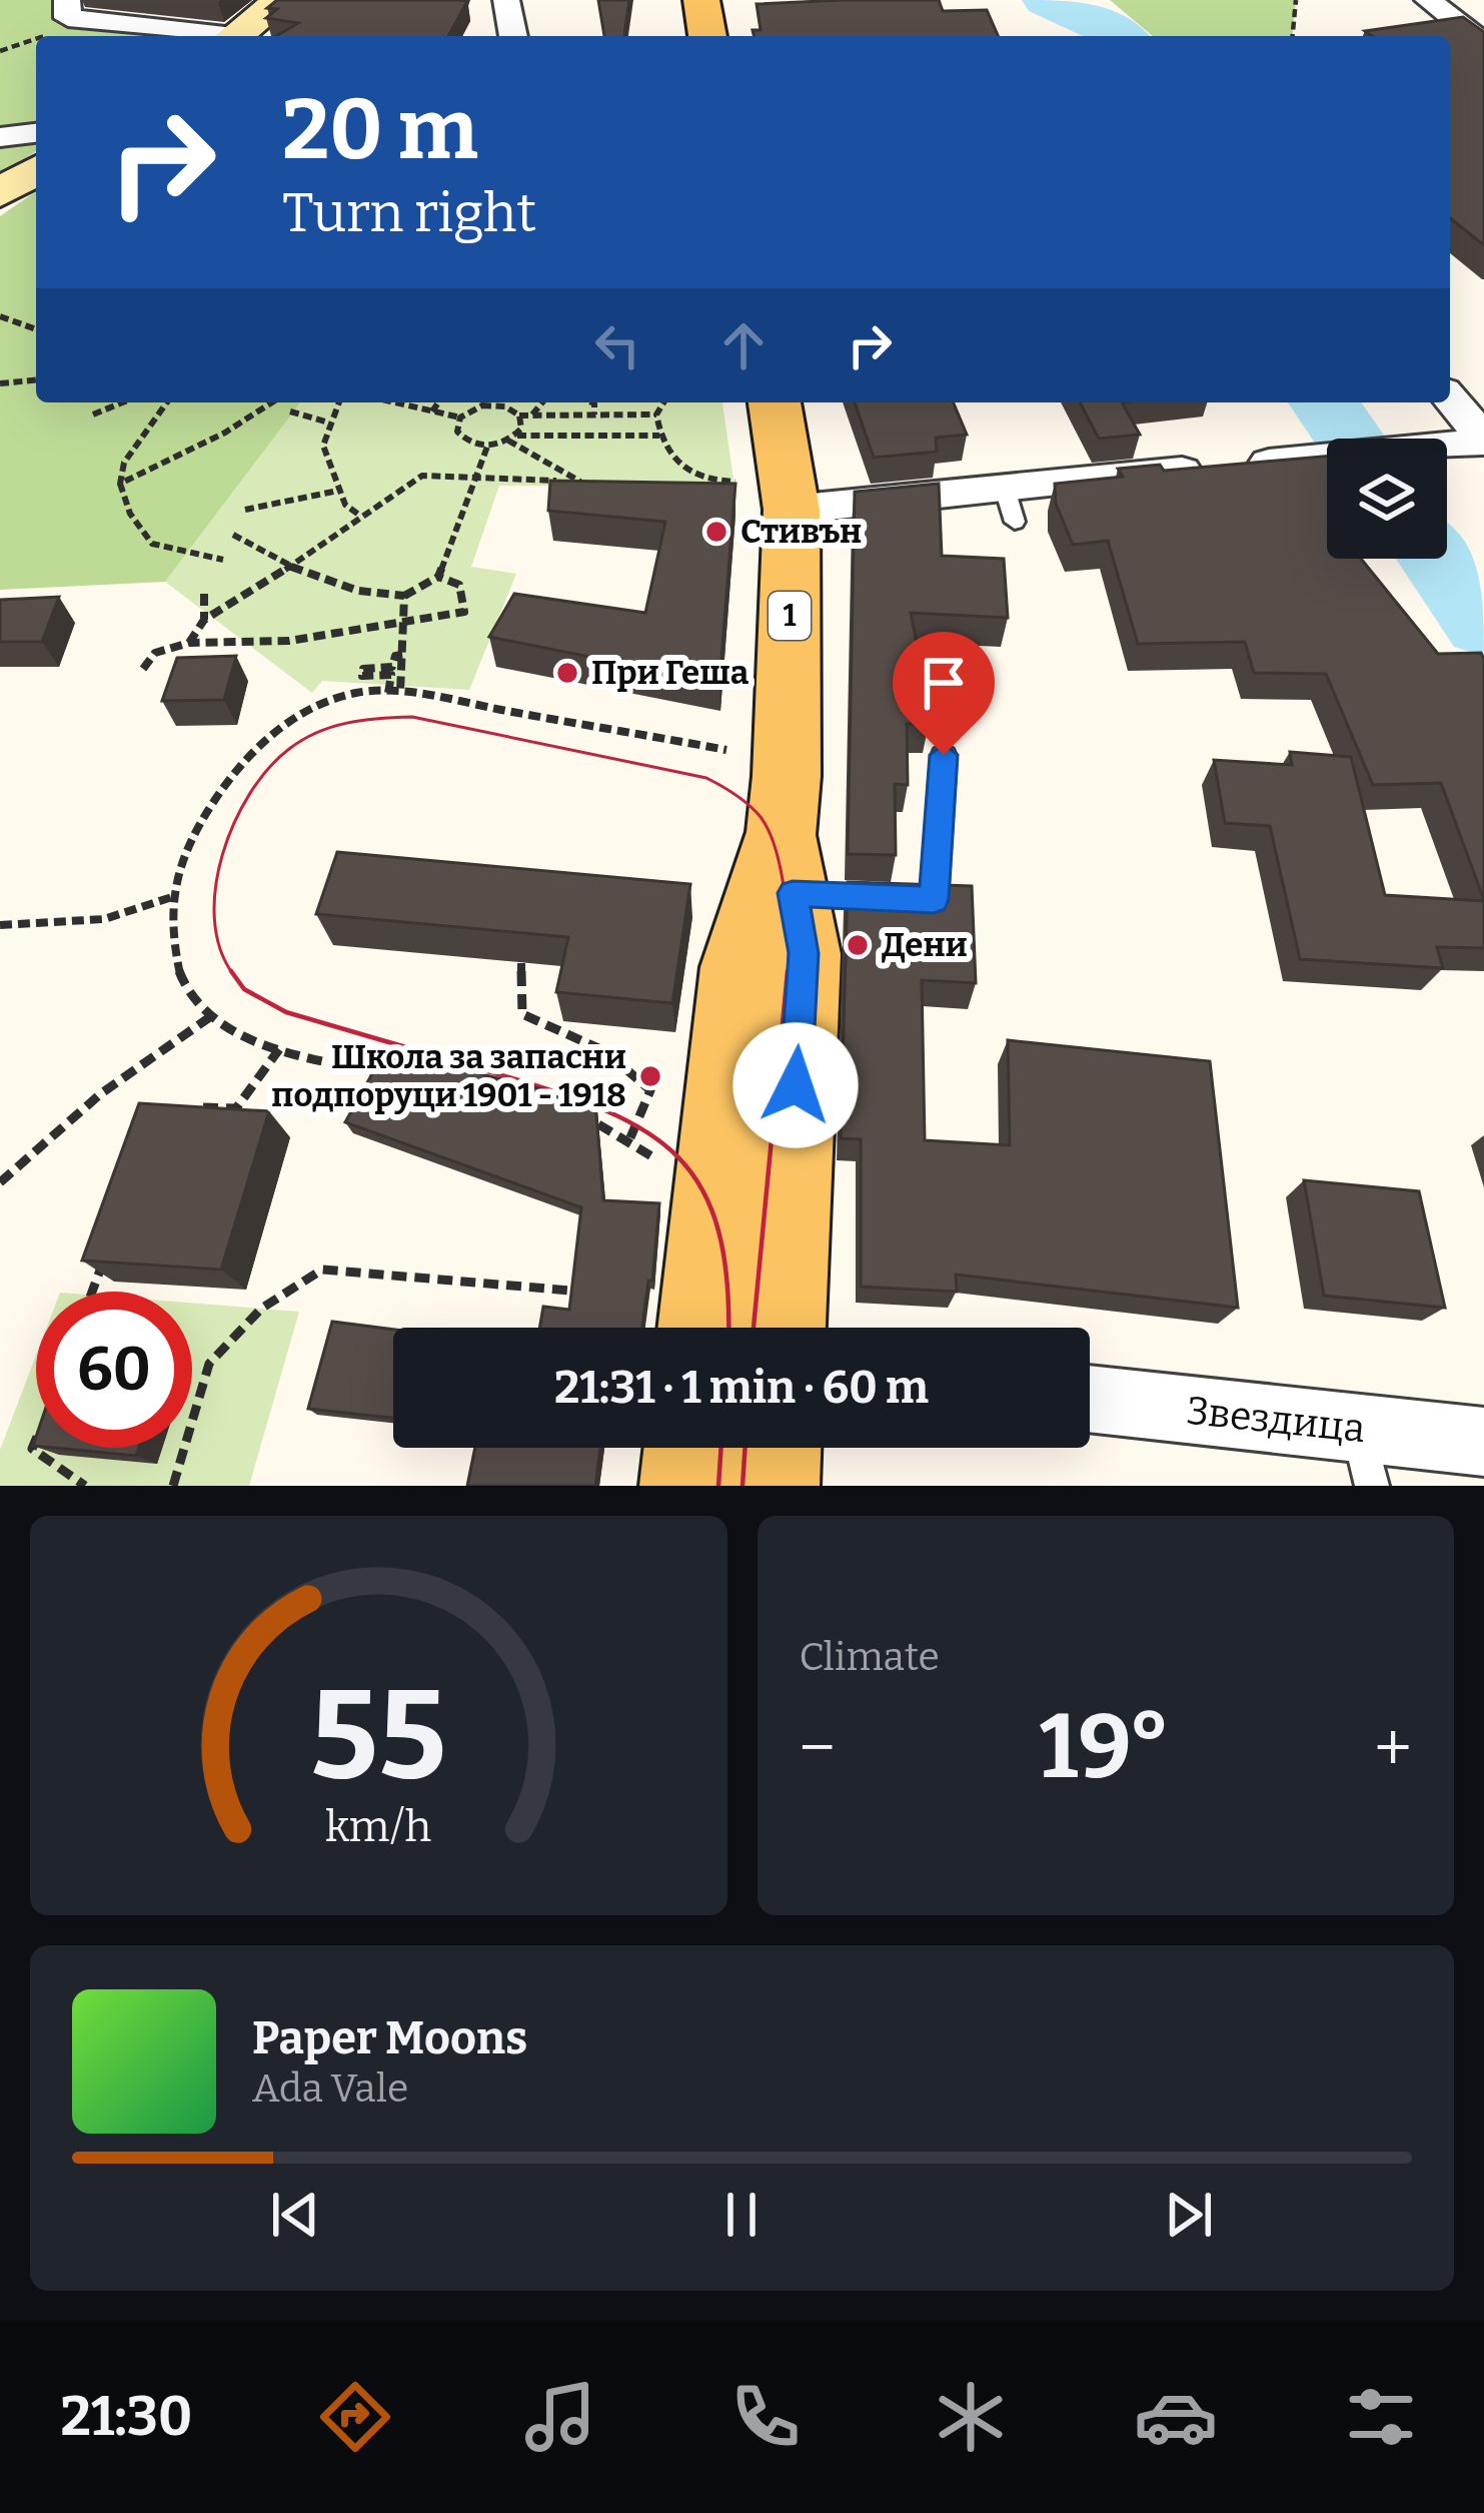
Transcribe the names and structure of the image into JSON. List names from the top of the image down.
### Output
{
  "streets": {
    "main road": ["1"],
    "street": ["Звездица"]
  },
  "places": [
    "Стивън",
    "При Геша",
    "Дени",
    "Школа за запасни подпоруци 1901 - 1918"
  ],
  "page": {
    "turn": ["20 m", "Turn right"],
    "limit": "60",
    "trip": "21:31 · 1 min · 60 m",
    "tile": "Climate",
    "heat": ["−", "19°", "+"],
    "song": ["Paper Moons", "Ada Vale"],
    "tabs": "21:30",
    "gauge": ["55", "km/h"]
  }
}
